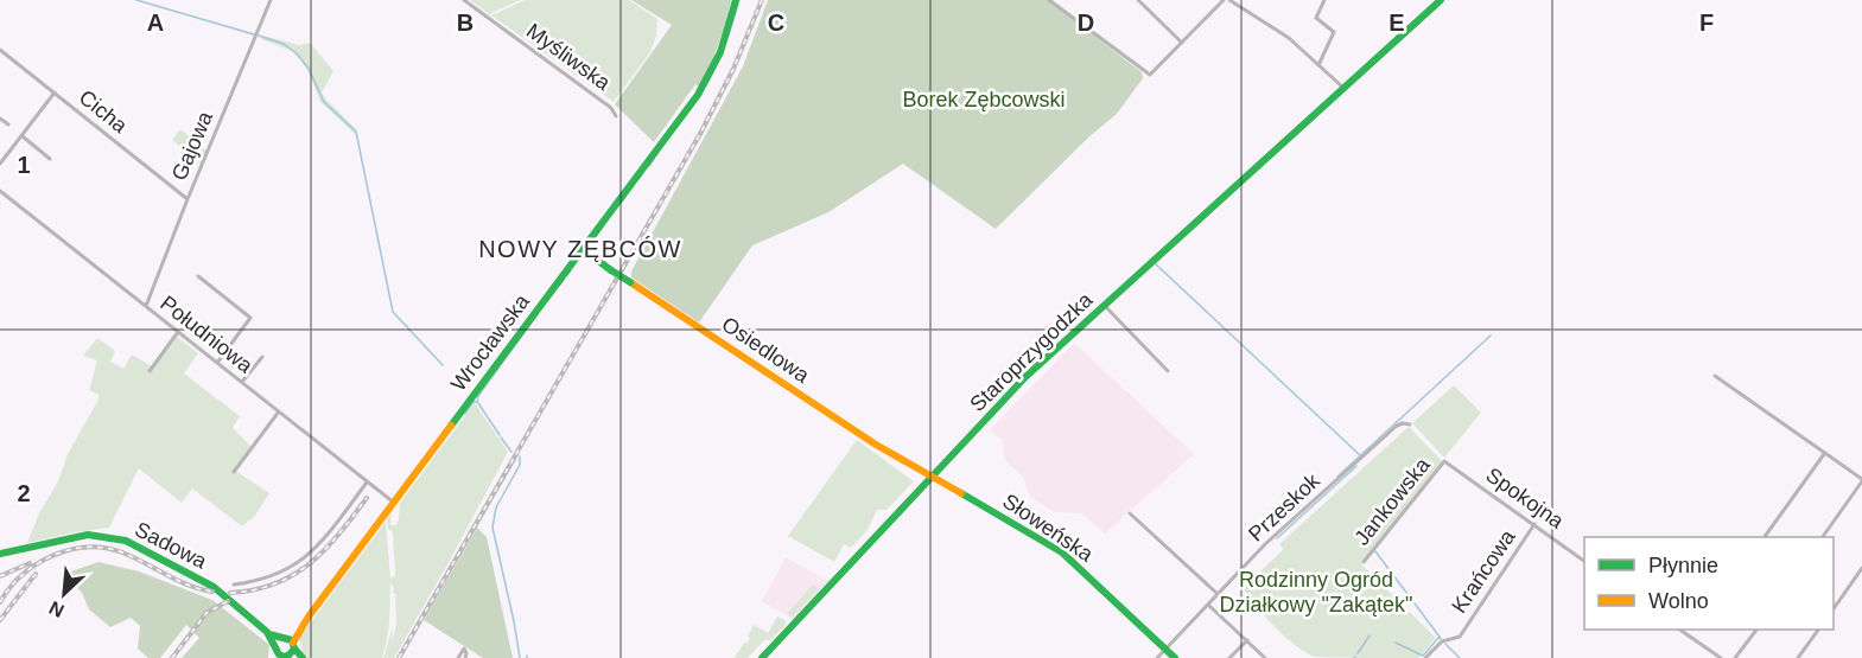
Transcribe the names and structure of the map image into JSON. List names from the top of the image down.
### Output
{
  "streets": {
    "street": [
      "Myśliwska",
      "Cicha",
      "Gajowa",
      "Południowa",
      "Wrocławska",
      "Osiedlowa",
      "Staroprzygodzka",
      "Spokojna",
      "Jankowska",
      "Przeskok",
      "Słoweńska",
      "Sadowa",
      "Krańcowa"
    ]
  },
  "crossings": [
    ["Cicha", "Gajowa"],
    ["Gajowa", "Południowa"],
    ["Południowa", "Wrocławska"],
    ["Wrocławska", "Osiedlowa"],
    ["Wrocławska", "Sadowa"],
    ["Osiedlowa", "Staroprzygodzka"],
    ["Osiedlowa", "Słoweńska"],
    ["Staroprzygodzka", "Słoweńska"],
    ["Spokojna", "Jankowska"],
    ["Spokojna", "Krańcowa"],
    ["Przeskok", "Słoweńska"]
  ],
  "districts": ["NOWY ZĘBCÓW"],
  "parks": ["Borek Zębcowski", "Rodzinny Ogród Działkowy \"Zakątek\""],
  "legend": ["Płynnie", "Wolno"],
  "north": "bottom left",
  "grid": {
    "columns": [
      "A",
      "B",
      "C",
      "D",
      "E",
      "F"
    ],
    "rows": ["1", "2"]
  }
}
